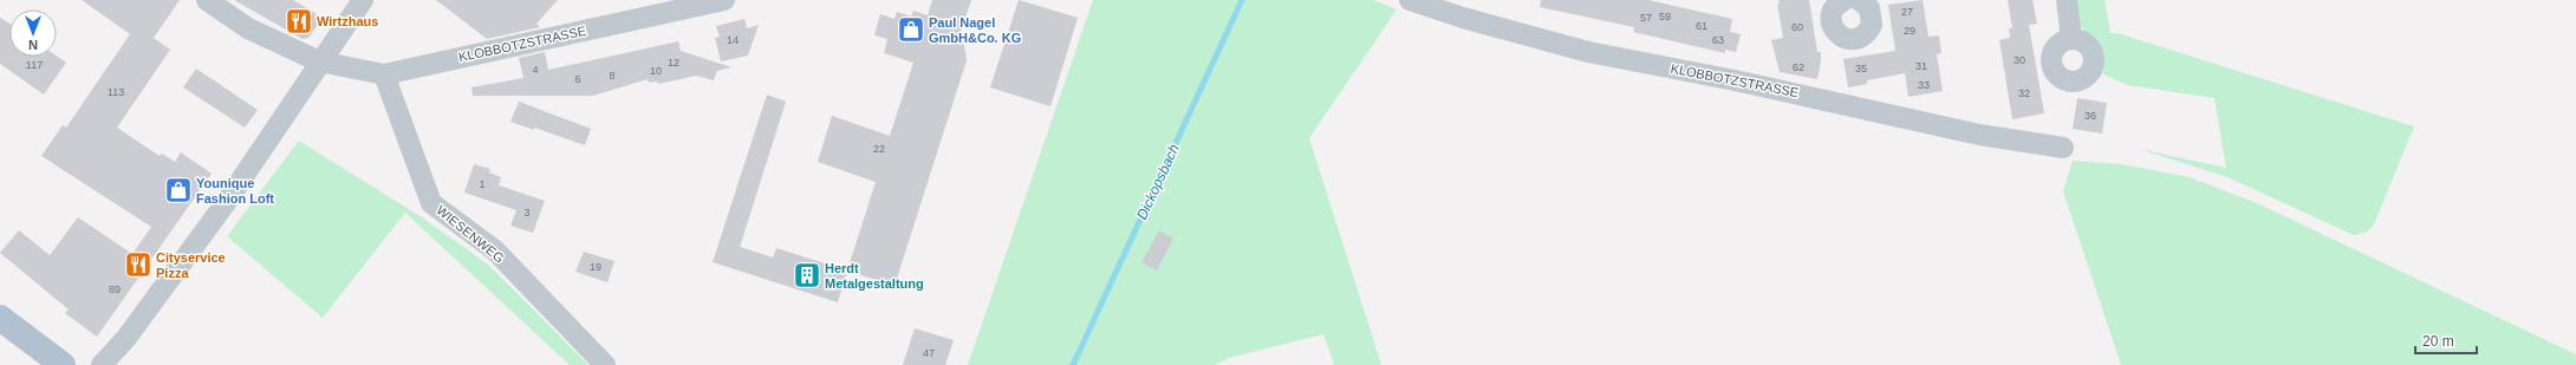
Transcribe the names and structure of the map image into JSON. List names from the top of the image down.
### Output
{
  "streets": {
    "street": ["KLOBBOTZSTRASSE", "WIESENWEG"]
  },
  "crossings": [
    ["KLOBBOTZSTRASSE", "WIESENWEG"]
  ],
  "water": ["Dickopsbach"],
  "places": {
    "restaurant": ["Wirtzhaus", "Cityservice Pizza"],
    "shop": ["Paul Nagel GmbH&Co. KG", "Younique Fashion Loft"],
    "building": ["Herdt Metalgestaltung"]
  },
  "house_numbers": [
    "27",
    "59",
    "57",
    "61",
    "60",
    "29",
    "14",
    "63",
    "30",
    "12",
    "117",
    "31",
    "62",
    "35",
    "4",
    "10",
    "8",
    "6",
    "33",
    "113",
    "32",
    "36",
    "22",
    "1",
    "3",
    "19",
    "89",
    "47"
  ],
  "scale_bar": "20 m",
  "north": "bottom"
}
